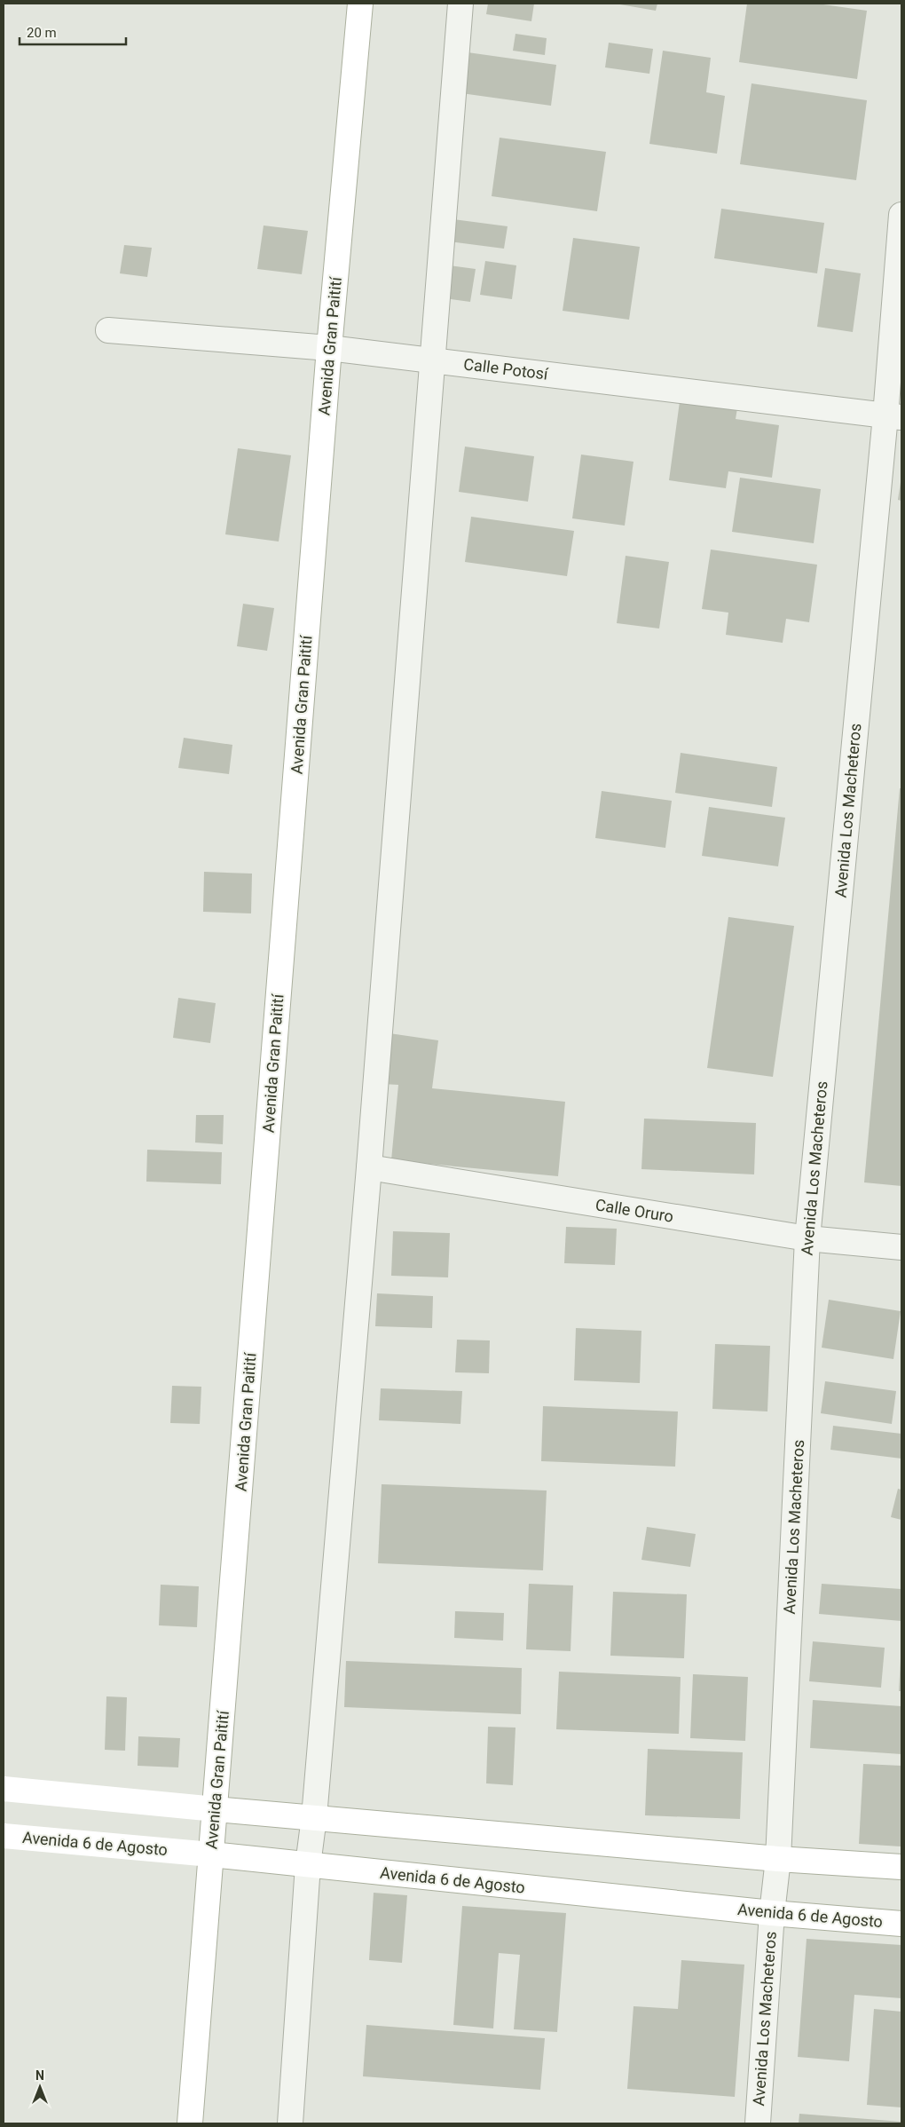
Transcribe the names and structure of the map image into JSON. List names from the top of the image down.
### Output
{
  "streets": {
    "main road": ["Avenida Gran Paitití", "Avenida 6 de Agosto"],
    "street": ["Calle Potosí", "Avenida Los Macheteros", "Calle Oruro"]
  },
  "crossings": [
    ["Avenida Gran Paitití", "Calle Potosí"],
    ["Avenida Gran Paitití", "Avenida 6 de Agosto"],
    ["Calle Potosí", "Avenida Los Macheteros"],
    ["Avenida Los Macheteros", "Calle Oruro"],
    ["Avenida Los Macheteros", "Avenida 6 de Agosto"]
  ],
  "scale_bar": "20 m",
  "north": "top"
}
